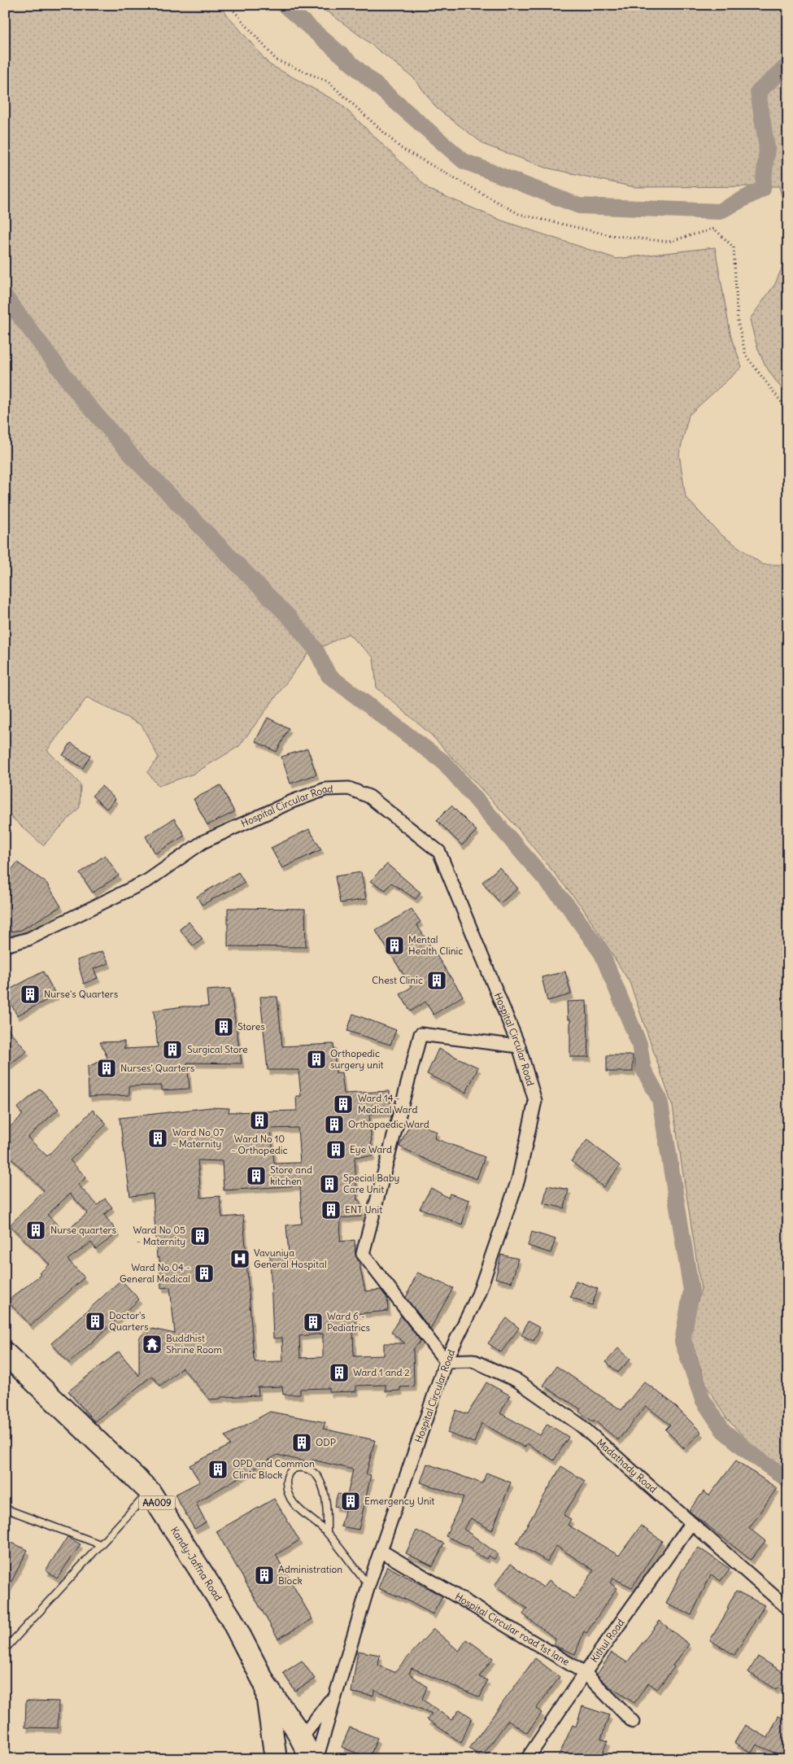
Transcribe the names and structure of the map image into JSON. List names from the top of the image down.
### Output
{
  "streets": {
    "highway": ["Hospital Circular Road", "AA009", "Kandy-Jaffna Road"],
    "street": ["Madathady Road", "Hospital Circular road 1st lane", "Kithul Road"]
  },
  "crossings": [
    ["Hospital Circular Road", "Madathady Road"],
    ["Hospital Circular Road", "Kandy-Jaffna Road"],
    ["Hospital Circular Road", "Hospital Circular road 1st lane"],
    ["Madathady Road", "Kithul Road"],
    ["Hospital Circular road 1st lane", "Kithul Road"]
  ],
  "places": {
    "building": [
      "Mental Health Clinic",
      "Chest Clinic",
      "Nurse's Quarters",
      "Stores",
      "Surgical Store",
      "Orthopedic surgery unit",
      "Nurses' Quarters",
      "Ward 14 - Medical Ward",
      "Ward No 10 - Orthopedic",
      "Orthopaedic Ward",
      "Ward No 07 - Maternity",
      "Eye Ward",
      "Store and kitchen",
      "Special Baby Care Unit",
      "ENT Unit",
      "Nurse quarters",
      "Ward No 05 - Maternity",
      "Ward No 04 - General Medical",
      "Doctor's Quarters",
      "Ward 6 - Pediatrics",
      "Ward 1 and 2",
      "ODP",
      "OPD and Common Clinic Block",
      "Emergency Unit",
      "Administration Block"
    ],
    "hospital": ["Vavuniya General Hospital"],
    "temple": ["Buddhist Shrine Room"]
  }
}
